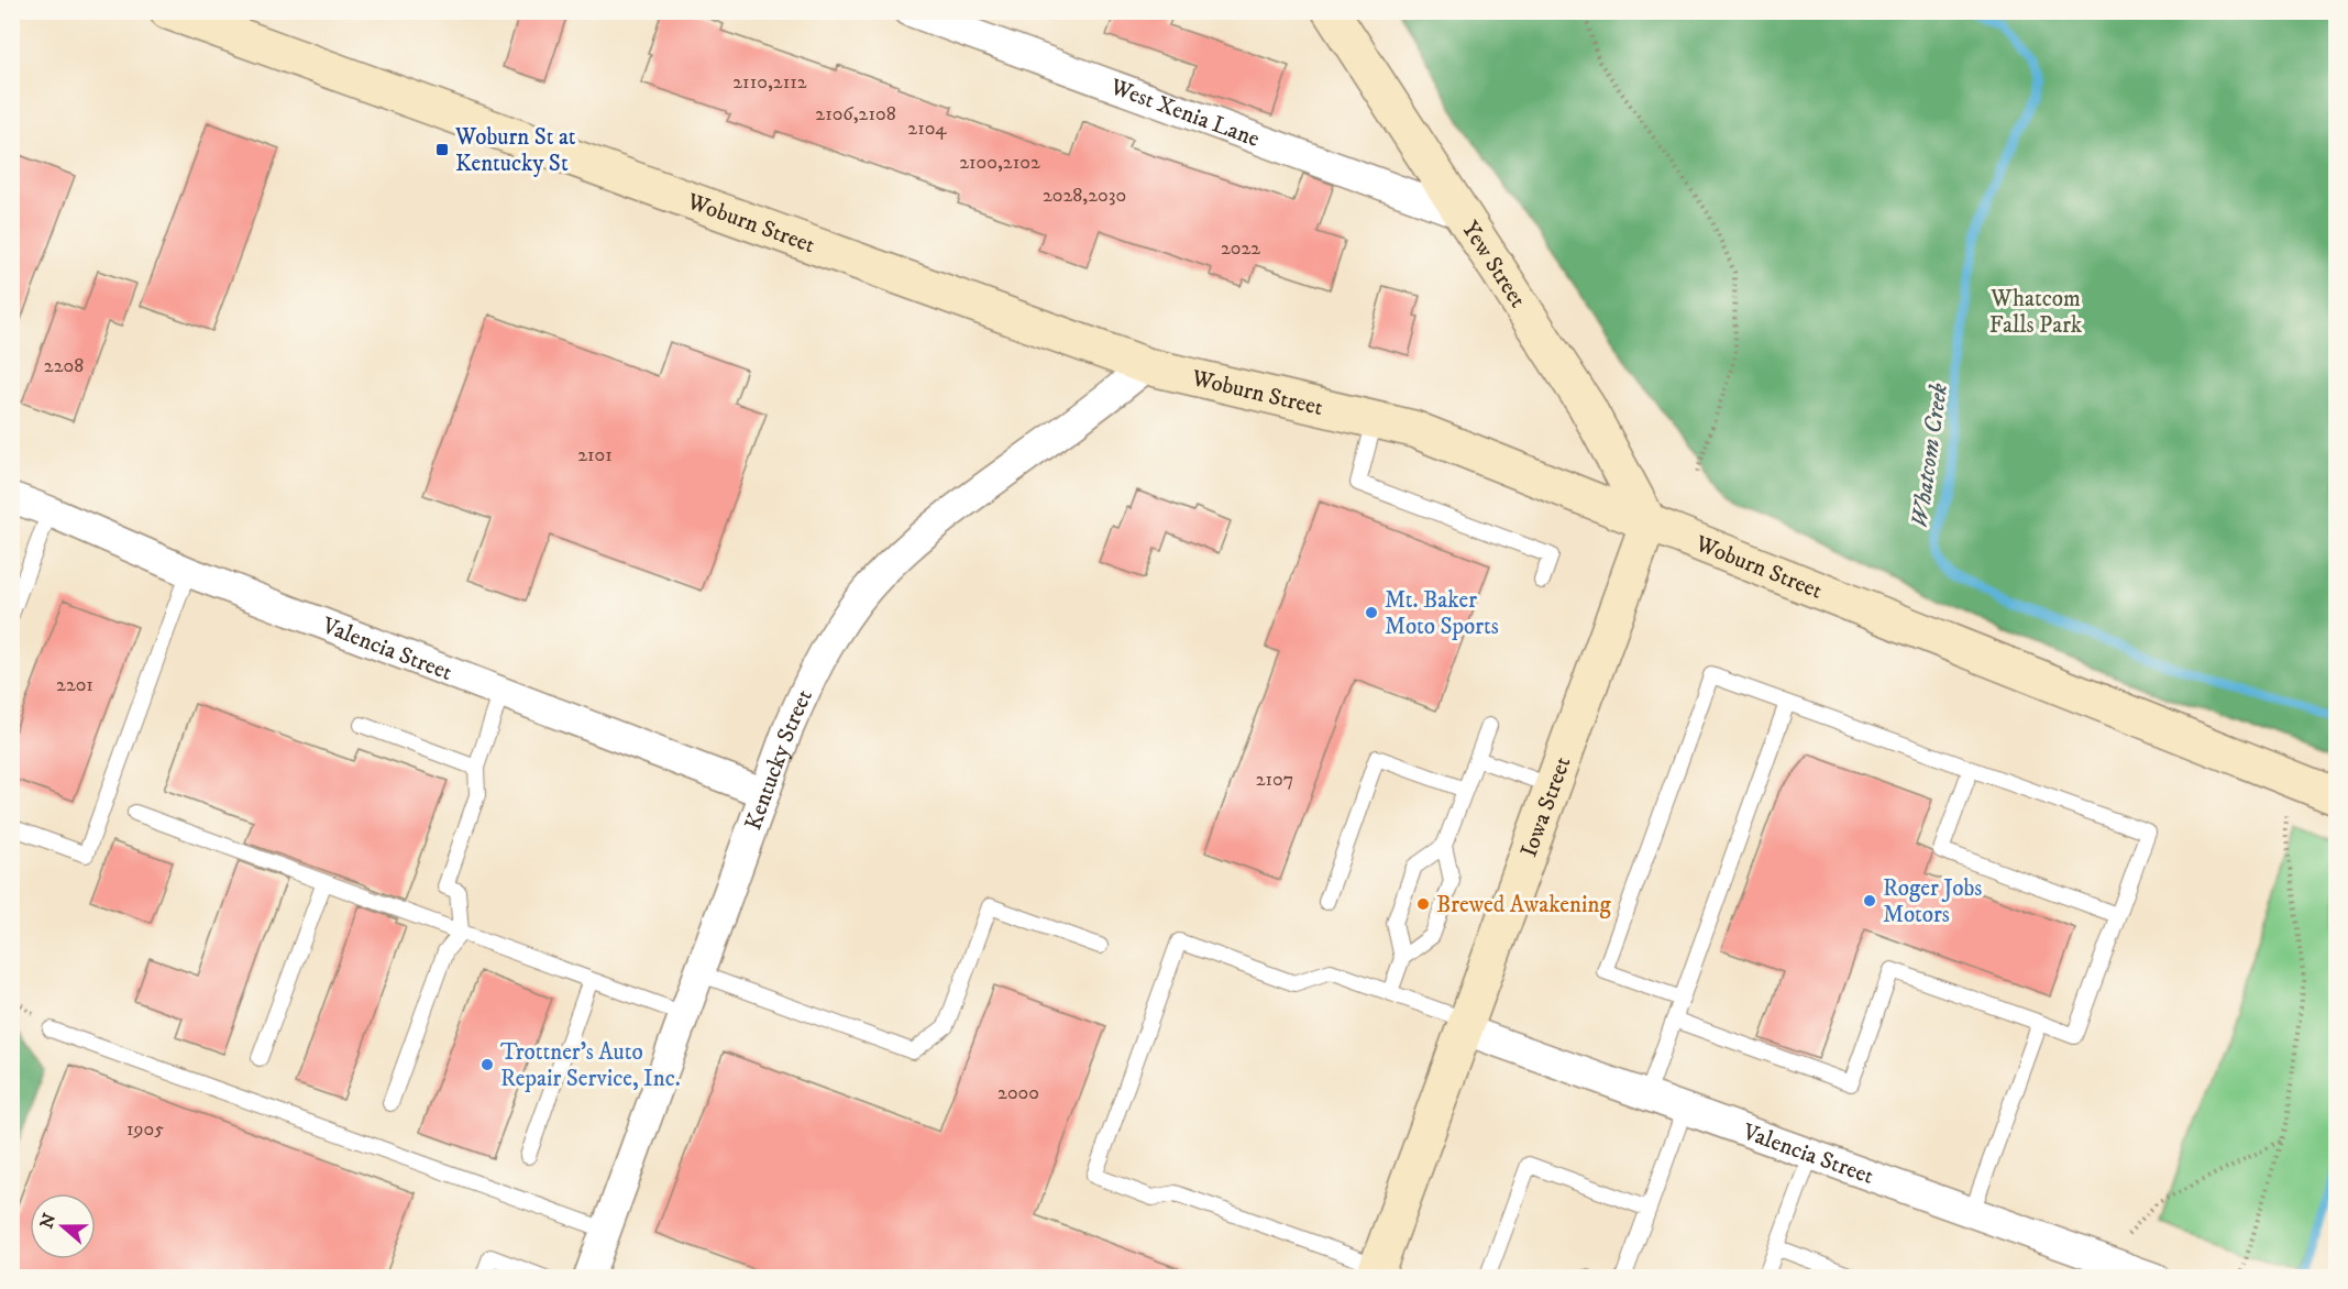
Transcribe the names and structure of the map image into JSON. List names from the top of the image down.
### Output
{
  "streets": {
    "main road": ["Woburn Street", "Yew Street", "Iowa Street"],
    "street": ["West Xenia Lane", "Valencia Street", "Kentucky Street"]
  },
  "crossings": [
    ["West Xenia Lane", "Yew Street"],
    ["Woburn Street", "Yew Street"],
    ["Woburn Street", "Kentucky Street"],
    ["Woburn Street", "Iowa Street"],
    ["Yew Street", "Iowa Street"],
    ["Valencia Street", "Kentucky Street"],
    ["Valencia Street", "Iowa Street"]
  ],
  "water": ["Whatcom Creek"],
  "parks": ["Whatcom Falls Park"],
  "places": {
    "transit": ["Woburn St at Kentucky St"],
    "other": [
      "Mt. Baker Moto Sports",
      "Roger Jobs Motors",
      "Brewed Awakening",
      "Trottner's Auto Repair Service, Inc."
    ]
  },
  "house_numbers": [
    "2110,2112",
    "2106,2108",
    "2104",
    "2100,2102",
    "2028,2030",
    "2022",
    "2208",
    "2101",
    "2201",
    "2107",
    "2000",
    "1905"
  ],
  "north": "left"
}
